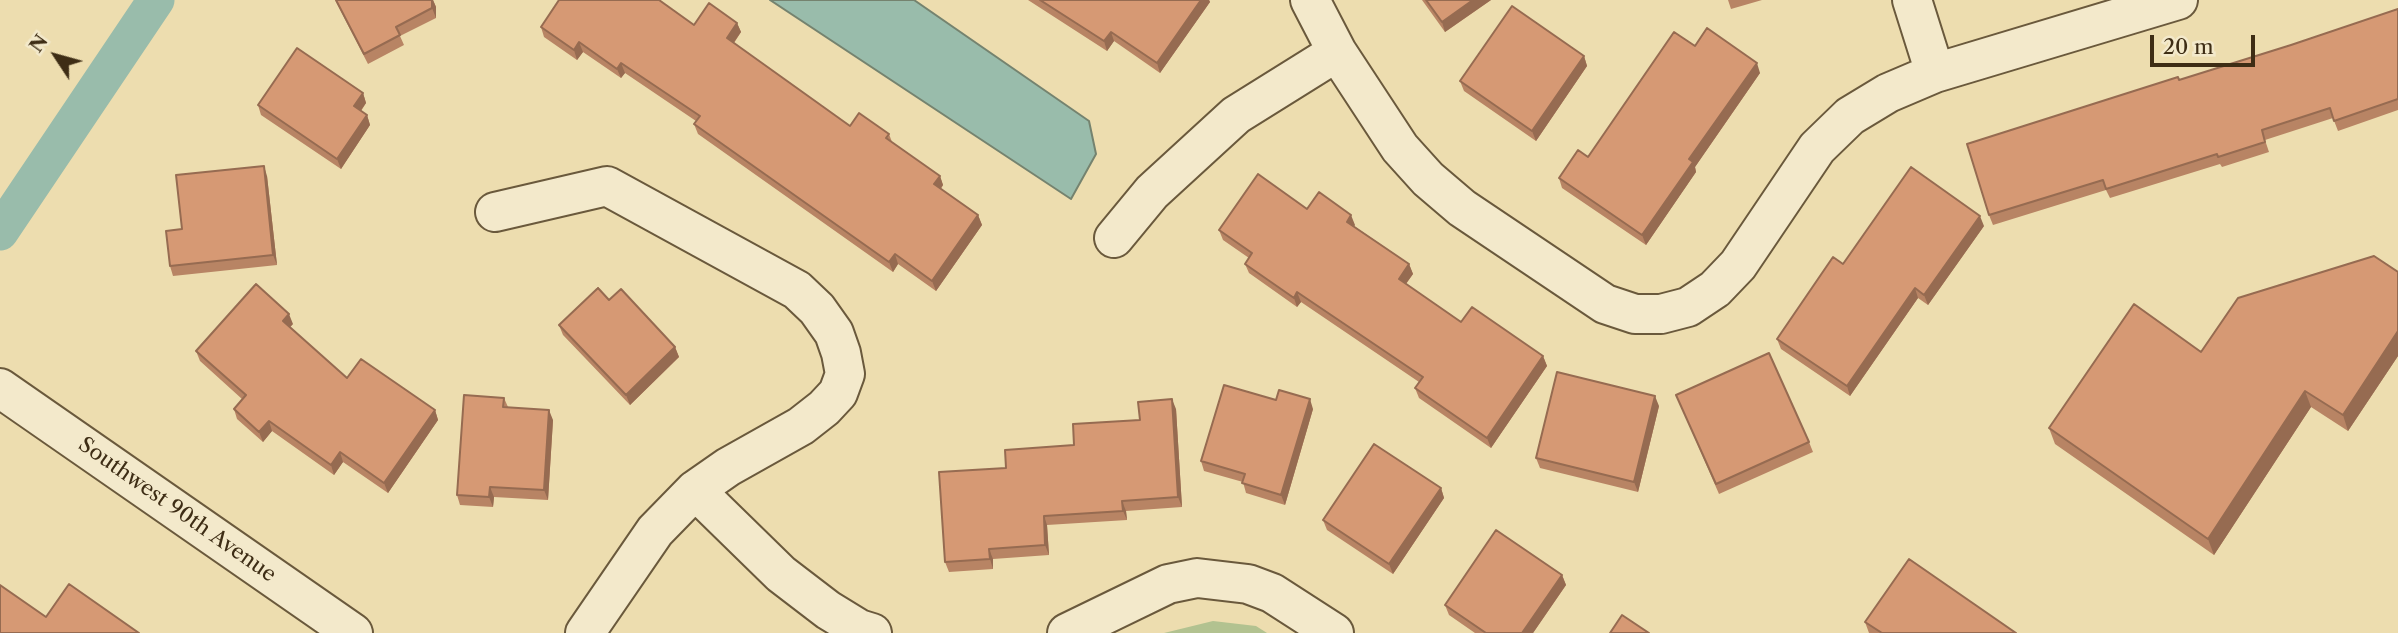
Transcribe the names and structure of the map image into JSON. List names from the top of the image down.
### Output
{
  "streets": {
    "street": ["Southwest 90th Avenue"]
  },
  "scale_bar": "20 m",
  "north": "top left"
}
